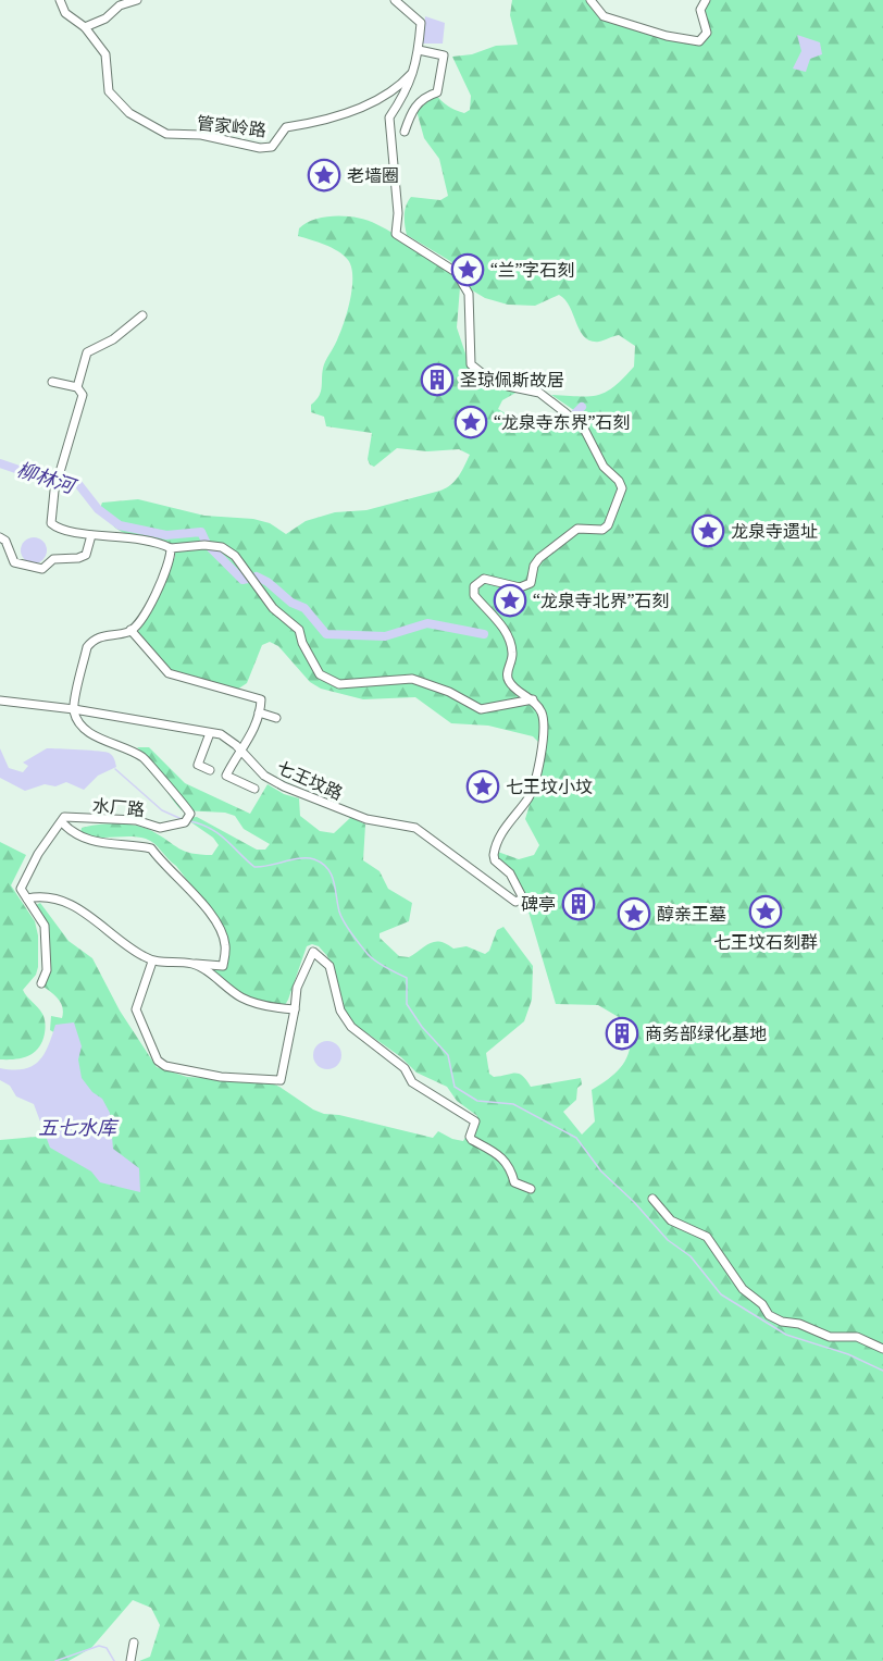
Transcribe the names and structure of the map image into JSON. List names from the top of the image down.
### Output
{
  "streets": {
    "street": ["管家岭路", "七王坟路", "水厂路"]
  },
  "crossings": [
    ["七王坟路", "水厂路"]
  ],
  "water": ["柳林河", "五七水库"],
  "places": {
    "place": [
      "老墙圈",
      "“兰”字石刻",
      "“龙泉寺东界”石刻",
      "龙泉寺遗址",
      "“龙泉寺北界”石刻",
      "七王坟小坟",
      "七王坟石刻群",
      "醇亲王墓"
    ],
    "building": ["圣琼佩斯故居", "碑亭", "商务部绿化基地"]
  }
}
